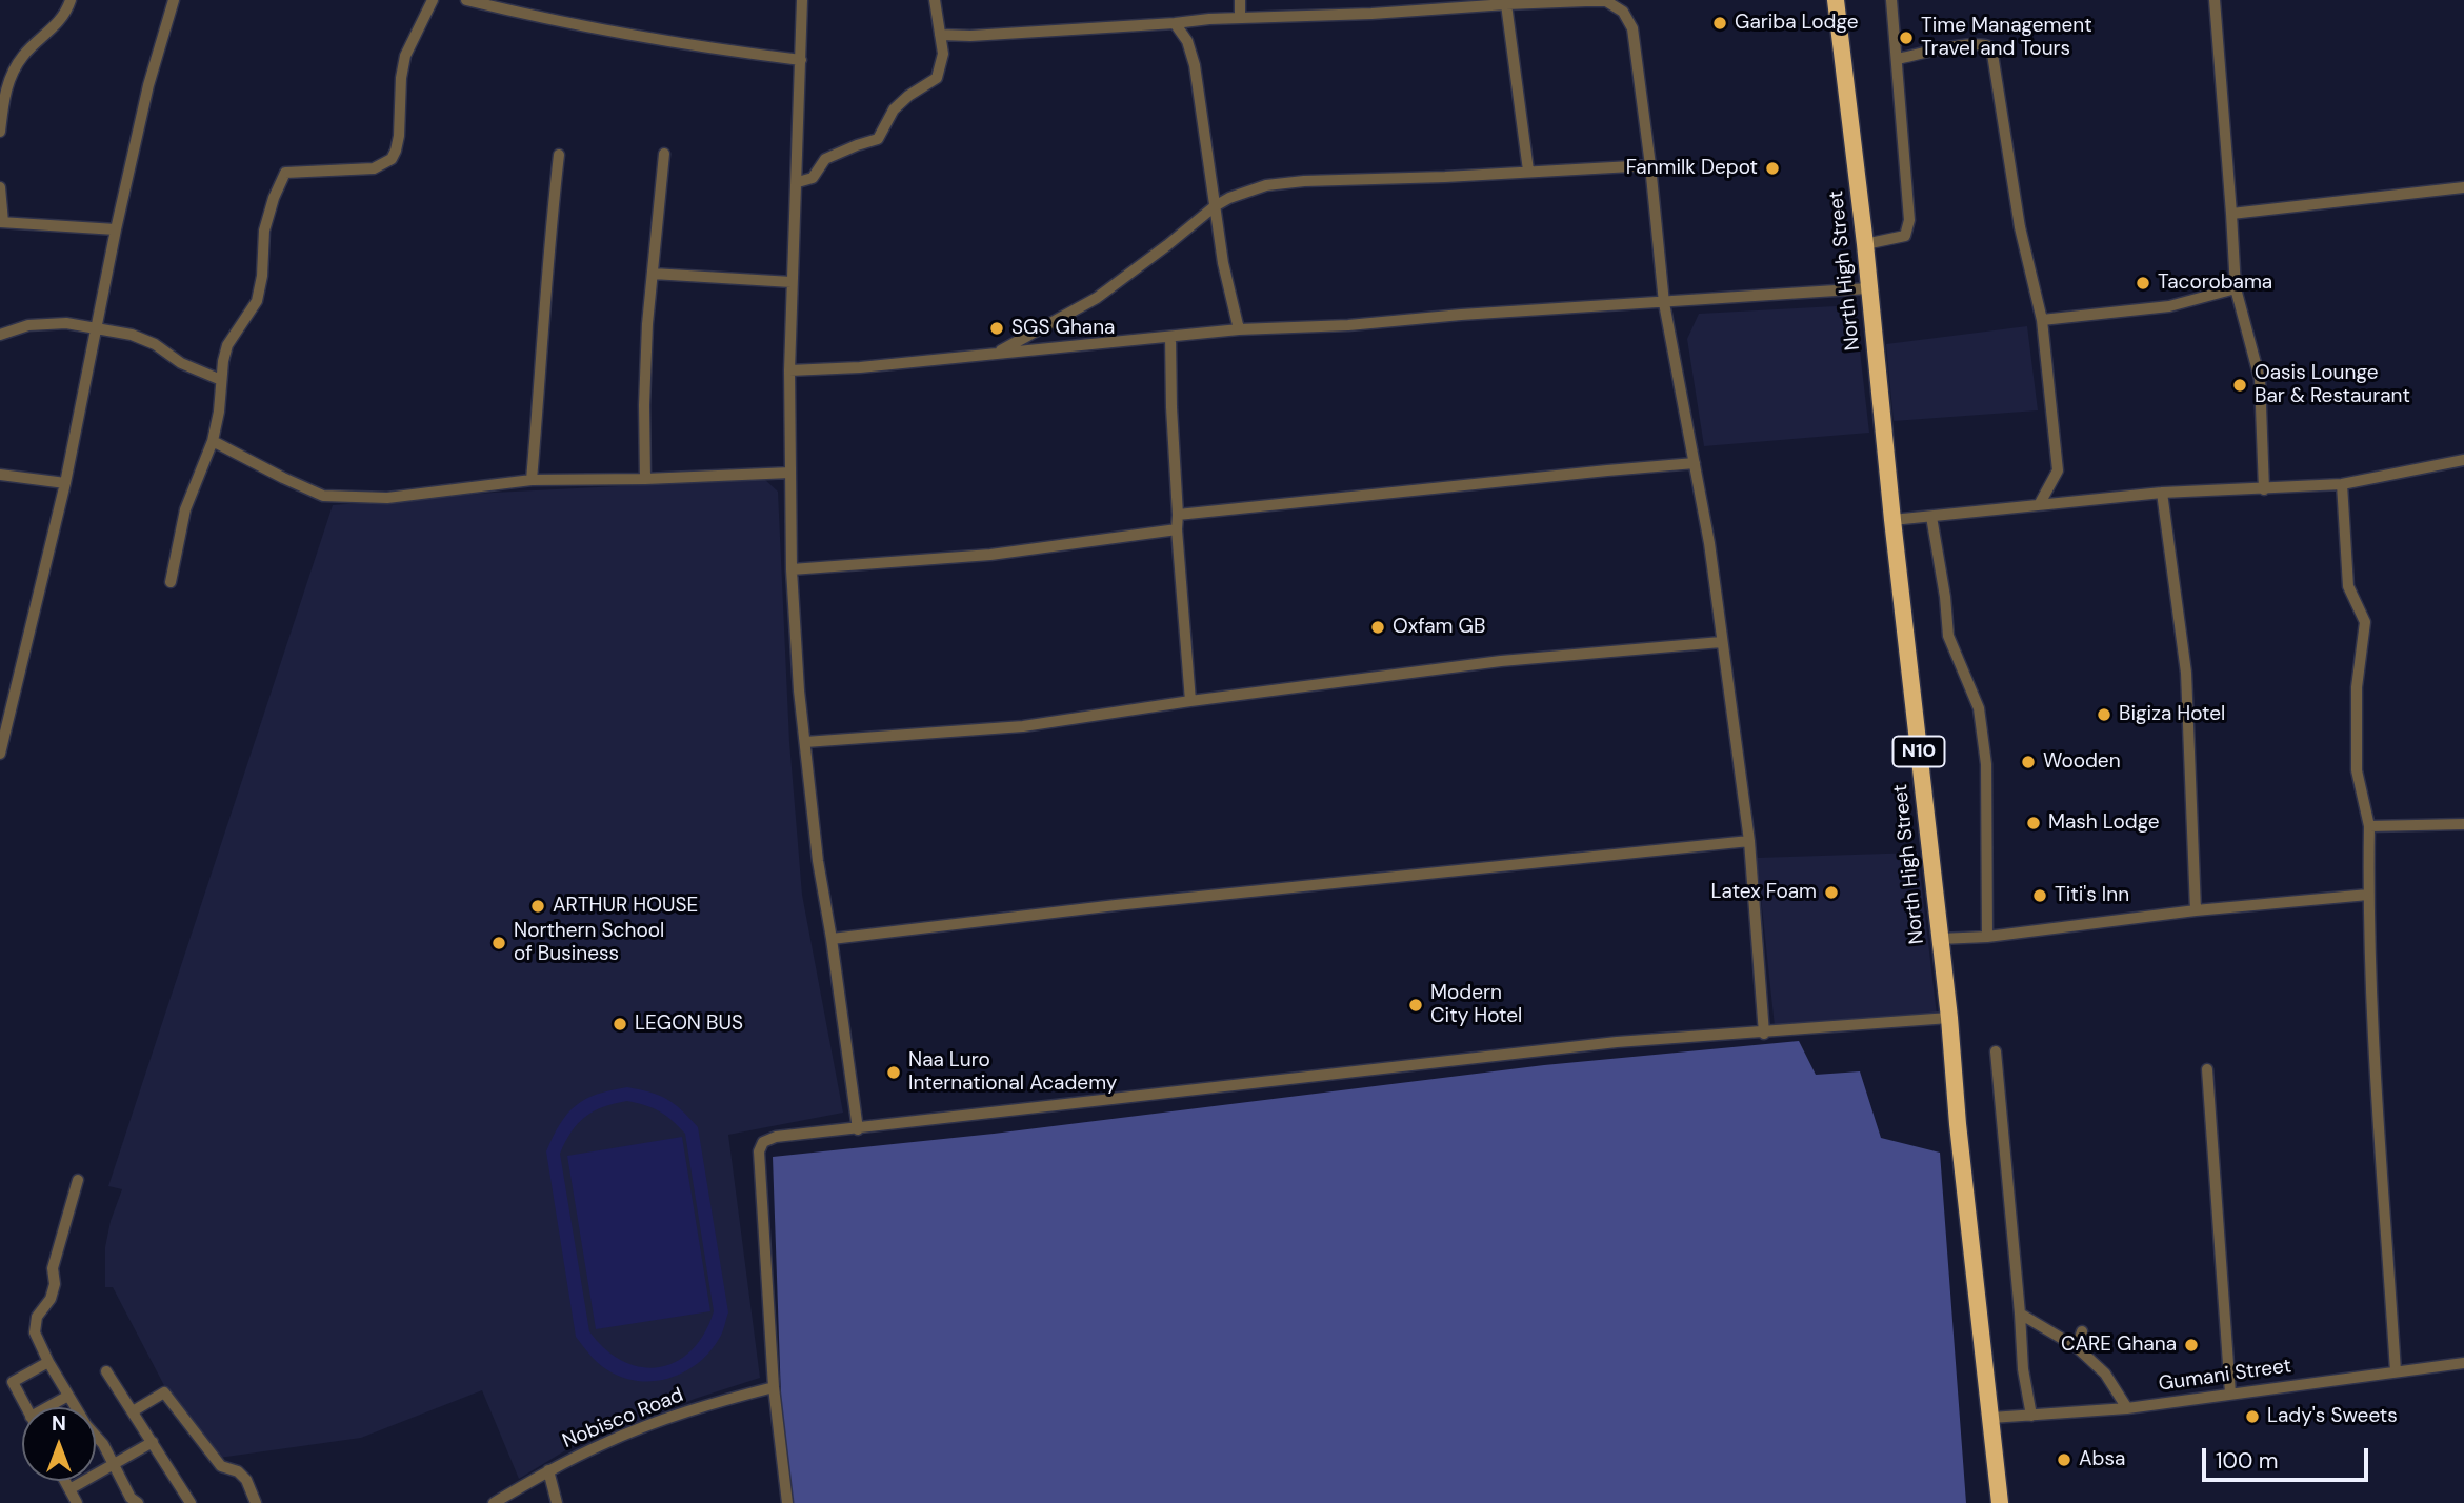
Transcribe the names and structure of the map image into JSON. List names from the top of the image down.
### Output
{
  "streets": {
    "highway": ["North High Street", "N10"],
    "street": ["Gumani Street", "Nobisco Road"]
  },
  "crossings": [
    ["North High Street", "Gumani Street"]
  ],
  "places": [
    "Gariba Lodge",
    "Time Management Travel and Tours",
    "Fanmilk Depot",
    "Tacorobama",
    "SGS Ghana",
    "Oasis Lounge Bar & Restaurant",
    "Oxfam GB",
    "Bigiza Hotel",
    "Wooden",
    "Mash Lodge",
    "Latex Foam",
    "Titi's Inn",
    "ARTHUR HOUSE",
    "Northern School of Business",
    "Modern City Hotel",
    "LEGON BUS",
    "Naa Luro International Academy",
    "CARE Ghana",
    "Lady's Sweets",
    "Absa"
  ],
  "scale_bar": "100 m",
  "north": "top"
}
